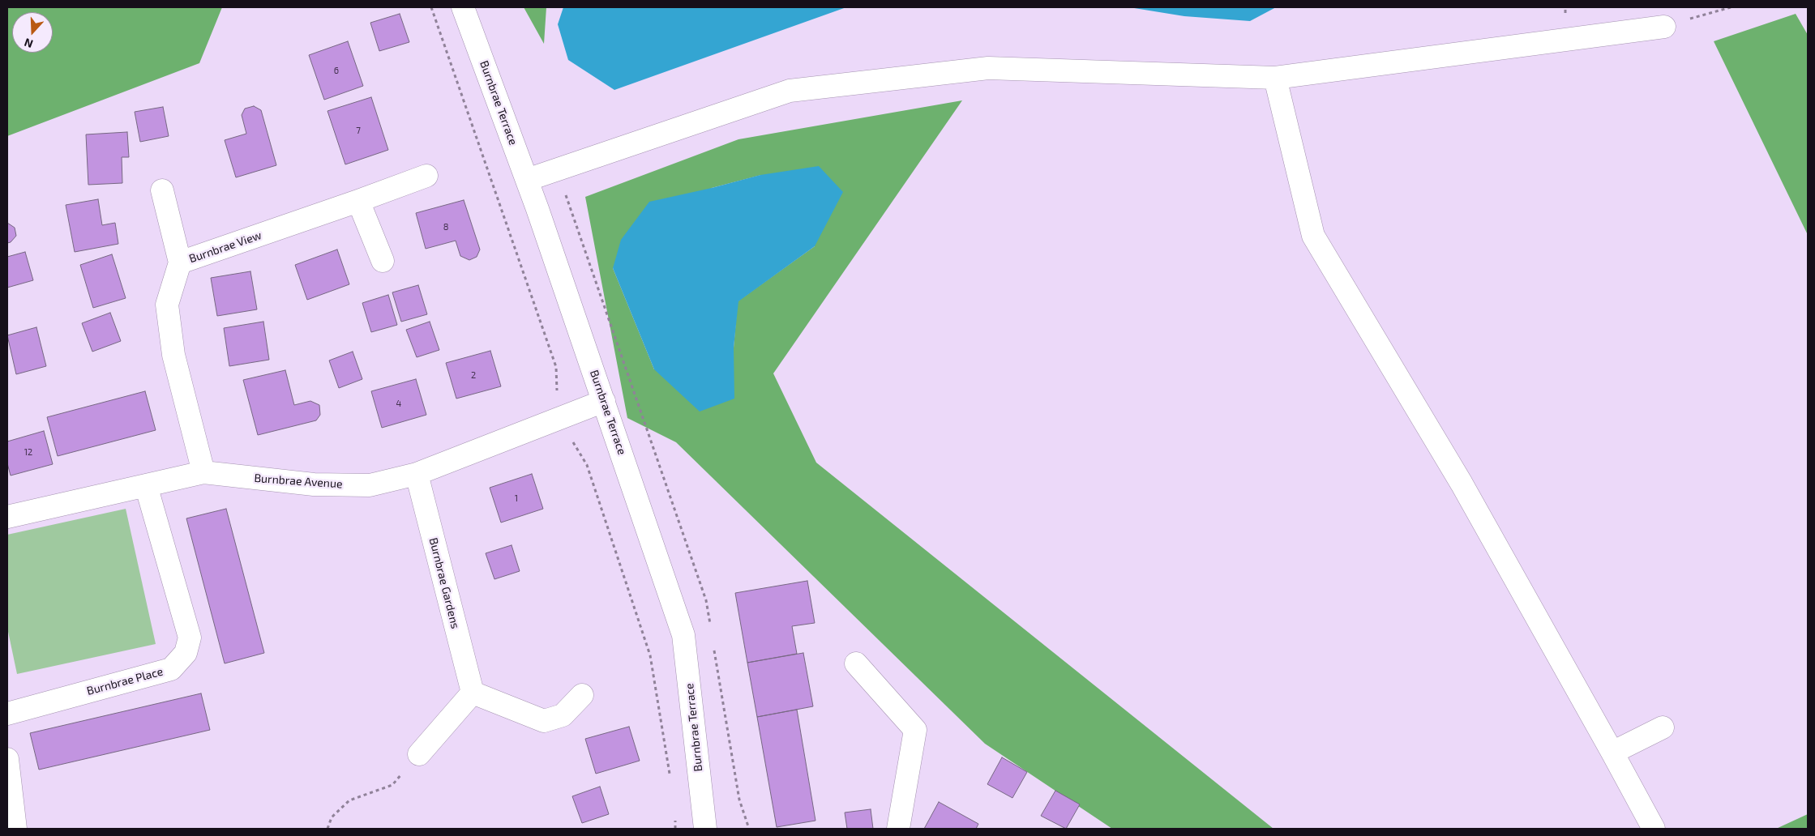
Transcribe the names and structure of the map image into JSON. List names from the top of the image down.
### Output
{
  "streets": {
    "street": [
      "Burnbrae Terrace",
      "Burnbrae View",
      "Burnbrae Avenue",
      "Burnbrae Gardens",
      "Burnbrae Place"
    ]
  },
  "crossings": [
    ["Burnbrae Terrace", "Burnbrae Avenue"],
    ["Burnbrae View", "Burnbrae Avenue"],
    ["Burnbrae Avenue", "Burnbrae Gardens"],
    ["Burnbrae Avenue", "Burnbrae Place"]
  ],
  "house_numbers": [
    "6",
    "7",
    "8",
    "2",
    "4",
    "12",
    "1"
  ],
  "north": "bottom"
}
